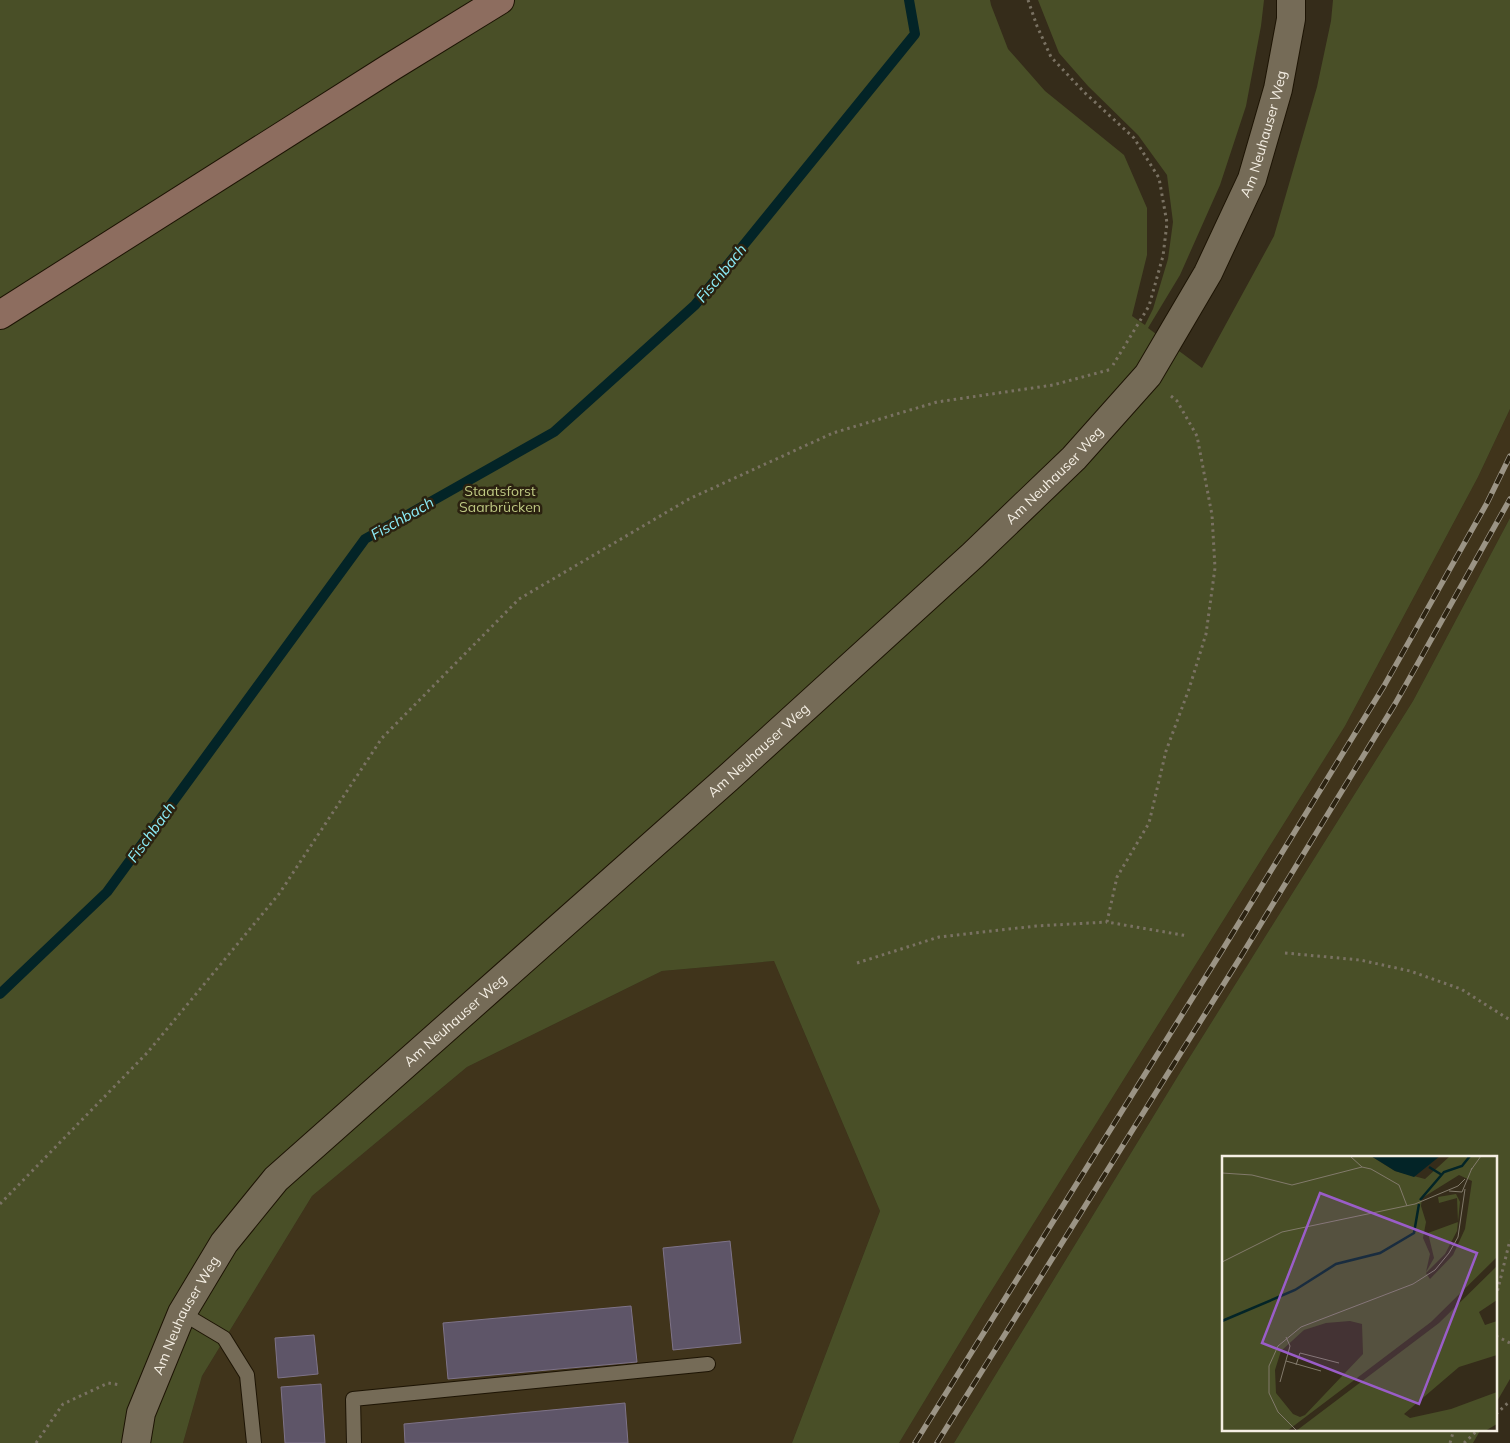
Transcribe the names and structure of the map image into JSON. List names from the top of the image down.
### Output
{
  "streets": {
    "street": ["Am Neuhauser Weg"]
  },
  "water": ["Fischbach"],
  "parks": ["Staatsforst Saarbrücken"]
}
